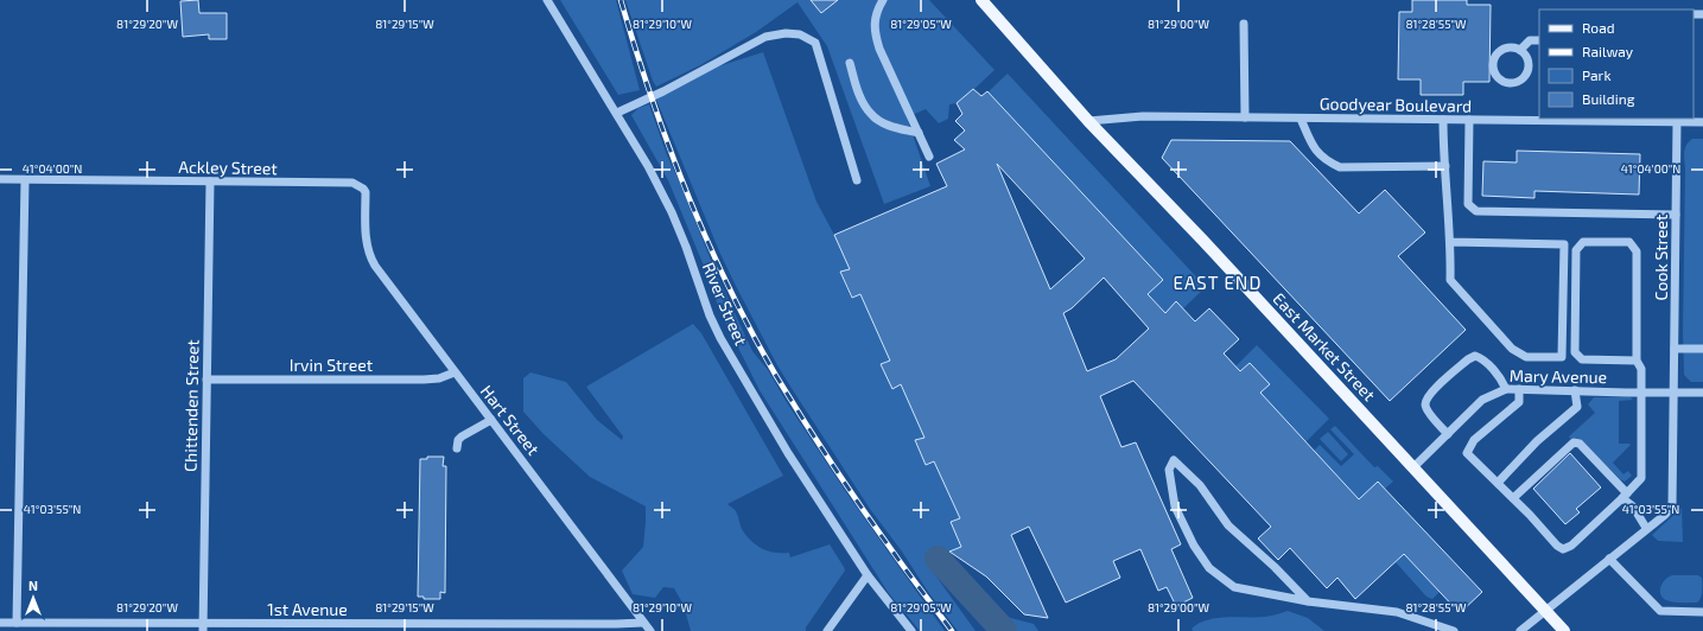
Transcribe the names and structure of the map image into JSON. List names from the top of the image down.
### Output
{
  "streets": {
    "main road": ["East Market Street"],
    "street": [
      "Goodyear Boulevard",
      "Ackley Street",
      "Cook Street",
      "River Street",
      "Irvin Street",
      "Mary Avenue",
      "Chittenden Street",
      "Hart Street",
      "1st Avenue"
    ]
  },
  "crossings": [
    ["Goodyear Boulevard", "Cook Street"],
    ["Goodyear Boulevard", "East Market Street"],
    ["Ackley Street", "Chittenden Street"],
    ["Ackley Street", "Hart Street"],
    ["Cook Street", "East Market Street"],
    ["Cook Street", "Mary Avenue"],
    ["East Market Street", "Mary Avenue"],
    ["Irvin Street", "Chittenden Street"],
    ["Irvin Street", "Hart Street"],
    ["Chittenden Street", "1st Avenue"],
    ["Hart Street", "1st Avenue"]
  ],
  "districts": ["EAST END"],
  "legend": [
    "Road",
    "Railway",
    "Park",
    "Building"
  ],
  "north": "top",
  "coordinates": [
    "81°29'20\"W",
    "81°29'15\"W",
    "81°29'10\"W",
    "81°29'05\"W",
    "81°29'00\"W",
    "81°28'55\"W",
    "41°04'00\"N",
    "41°03'55\"N"
  ]
}
